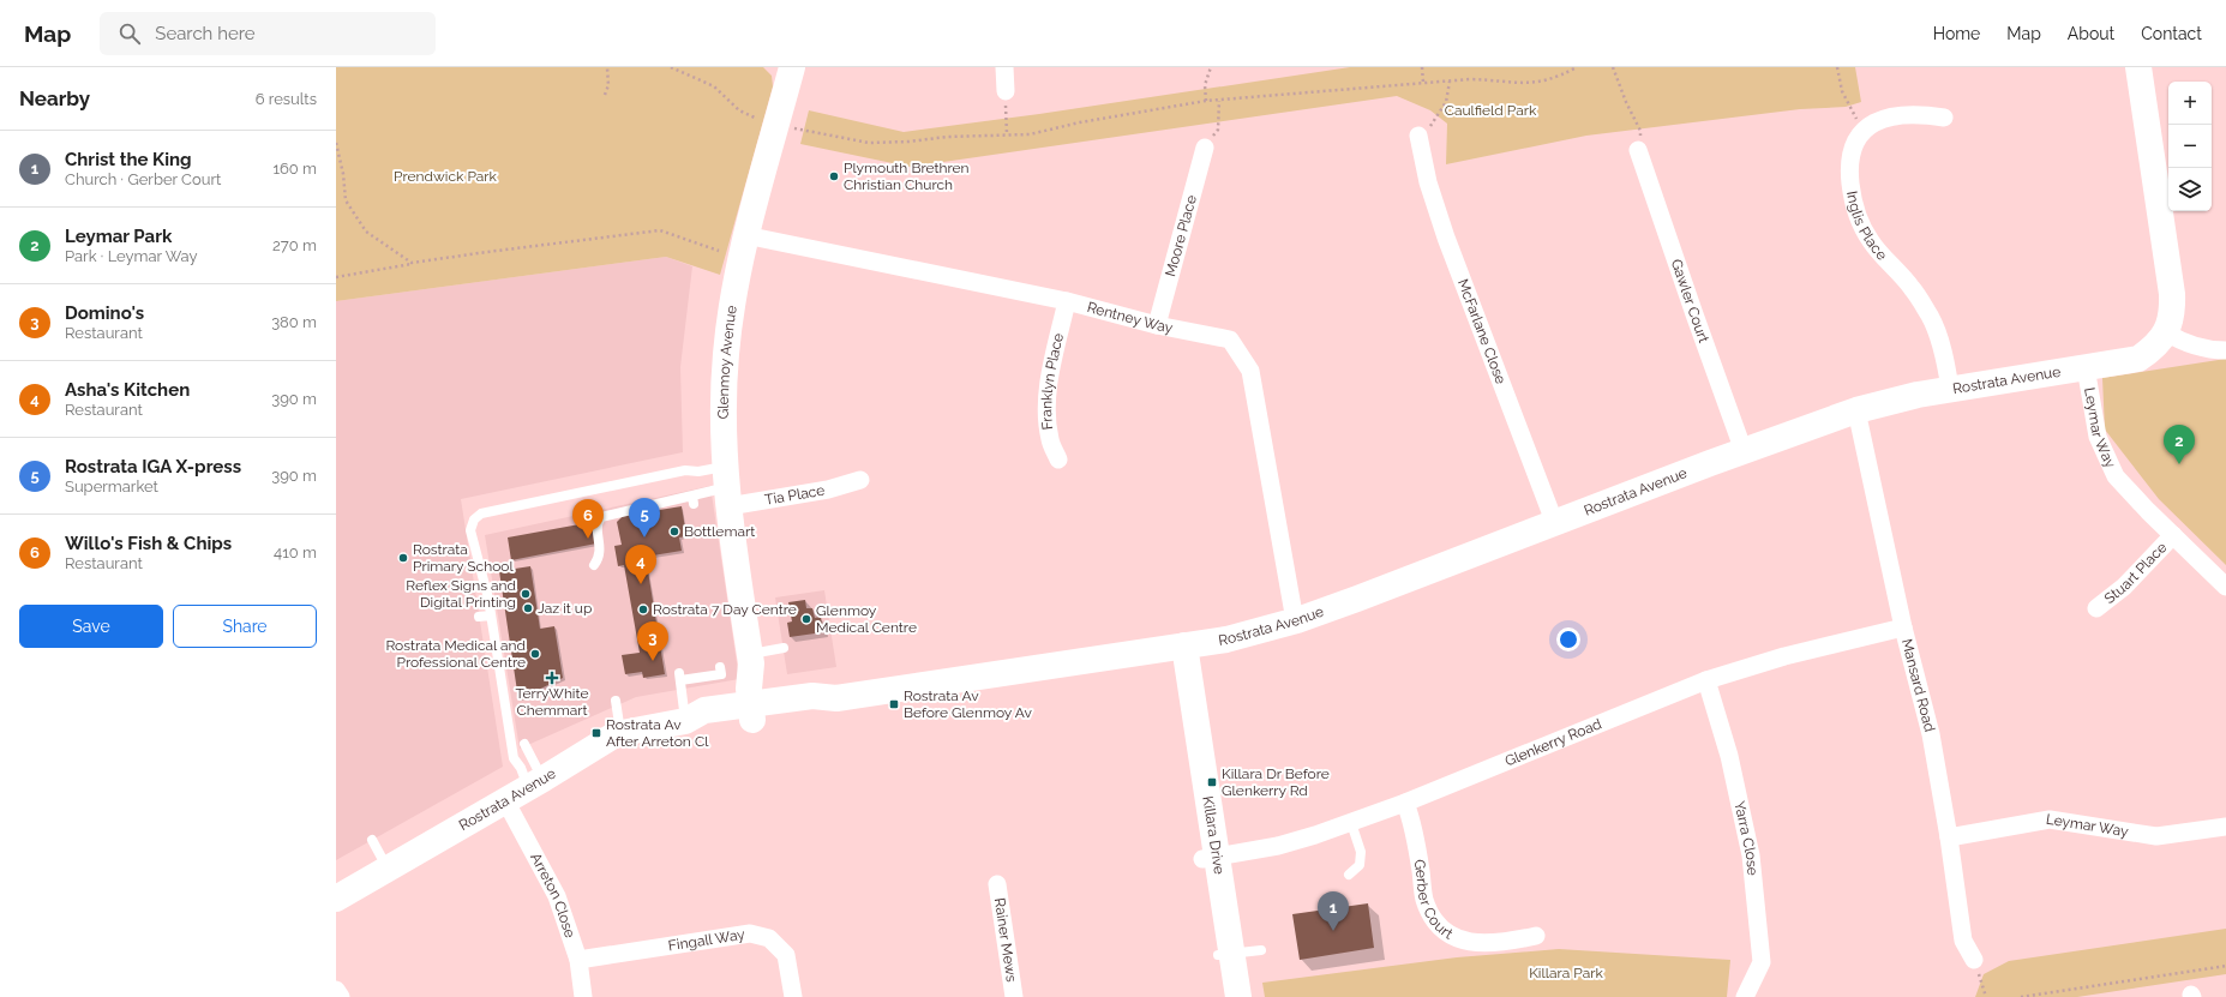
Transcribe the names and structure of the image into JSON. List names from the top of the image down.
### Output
{
  "streets": {
    "street": [
      "Inglis Place",
      "Moore Place",
      "Gawler Court",
      "Rentney Way",
      "McFarlane Close",
      "Glenmoy Avenue",
      "Rostrata Avenue",
      "Franklyn Place",
      "Leymar Way",
      "Tia Place",
      "Stuart Place",
      "Mansard Road",
      "Glenkerry Road",
      "Killara Drive",
      "Yarra Close",
      "Gerber Court",
      "Arreton Close",
      "Fingall Way",
      "Rainer Mews"
    ]
  },
  "crossings": [
    ["Inglis Place", "Rostrata Avenue"],
    ["Moore Place", "Rentney Way"],
    ["Gawler Court", "Rostrata Avenue"],
    ["Rentney Way", "Glenmoy Avenue"],
    ["Rentney Way", "Rostrata Avenue"],
    ["Rentney Way", "Franklyn Place"],
    ["McFarlane Close", "Rostrata Avenue"],
    ["Glenmoy Avenue", "Rostrata Avenue"],
    ["Glenmoy Avenue", "Tia Place"],
    ["Rostrata Avenue", "Leymar Way"],
    ["Rostrata Avenue", "Mansard Road"],
    ["Rostrata Avenue", "Killara Drive"],
    ["Rostrata Avenue", "Arreton Close"],
    ["Leymar Way", "Stuart Place"],
    ["Leymar Way", "Mansard Road"],
    ["Mansard Road", "Glenkerry Road"],
    ["Glenkerry Road", "Killara Drive"],
    ["Glenkerry Road", "Yarra Close"],
    ["Glenkerry Road", "Gerber Court"],
    ["Arreton Close", "Fingall Way"]
  ],
  "parks": ["Caulfield Park", "Prendwick Park", "Killara Park"],
  "places": {
    "other": [
      "Plymouth Brethren Christian Church",
      "Bottlemart",
      "Rostrata Primary School",
      "Reflex Signs and Digital Printing",
      "Jaz it up",
      "Rostrata 7 Day Centre",
      "Glenmoy Medical Centre",
      "Rostrata Medical and Professional Centre"
    ],
    "health": ["TerryWhite Chemmart"],
    "transit": ["Rostrata Av Before Glenmoy Av", "Rostrata Av After Arreton Cl", "Killara Dr Before Glenkerry Rd"]
  },
  "page": {
    "header": "Map",
    "search": "Search here",
    "nav": [
      "Home",
      "Map",
      "About",
      "Contact"
    ],
    "heading": ["Nearby", "6 results"],
    "map_buttons": ["+", "−"],
    "list": [
      {
        "mark": "1",
        "name": "Christ the King",
        "note": "Church · Gerber Court",
        "value": "160 m"
      },
      {
        "mark": "2",
        "name": "Leymar Park",
        "note": "Park · Leymar Way",
        "value": "270 m"
      },
      {
        "mark": "3",
        "name": "Domino's",
        "note": "Restaurant",
        "value": "380 m"
      },
      {
        "mark": "4",
        "name": "Asha's Kitchen",
        "note": "Restaurant",
        "value": "390 m"
      },
      {
        "mark": "5",
        "name": "Rostrata IGA X-press",
        "note": "Supermarket",
        "value": "390 m"
      },
      {
        "mark": "6",
        "name": "Willo's Fish & Chips",
        "note": "Restaurant",
        "value": "410 m"
      }
    ],
    "pins": [
      "2",
      "5",
      "6",
      "4",
      "3",
      "1"
    ],
    "buttons": ["Save", "Share"]
  }
}
